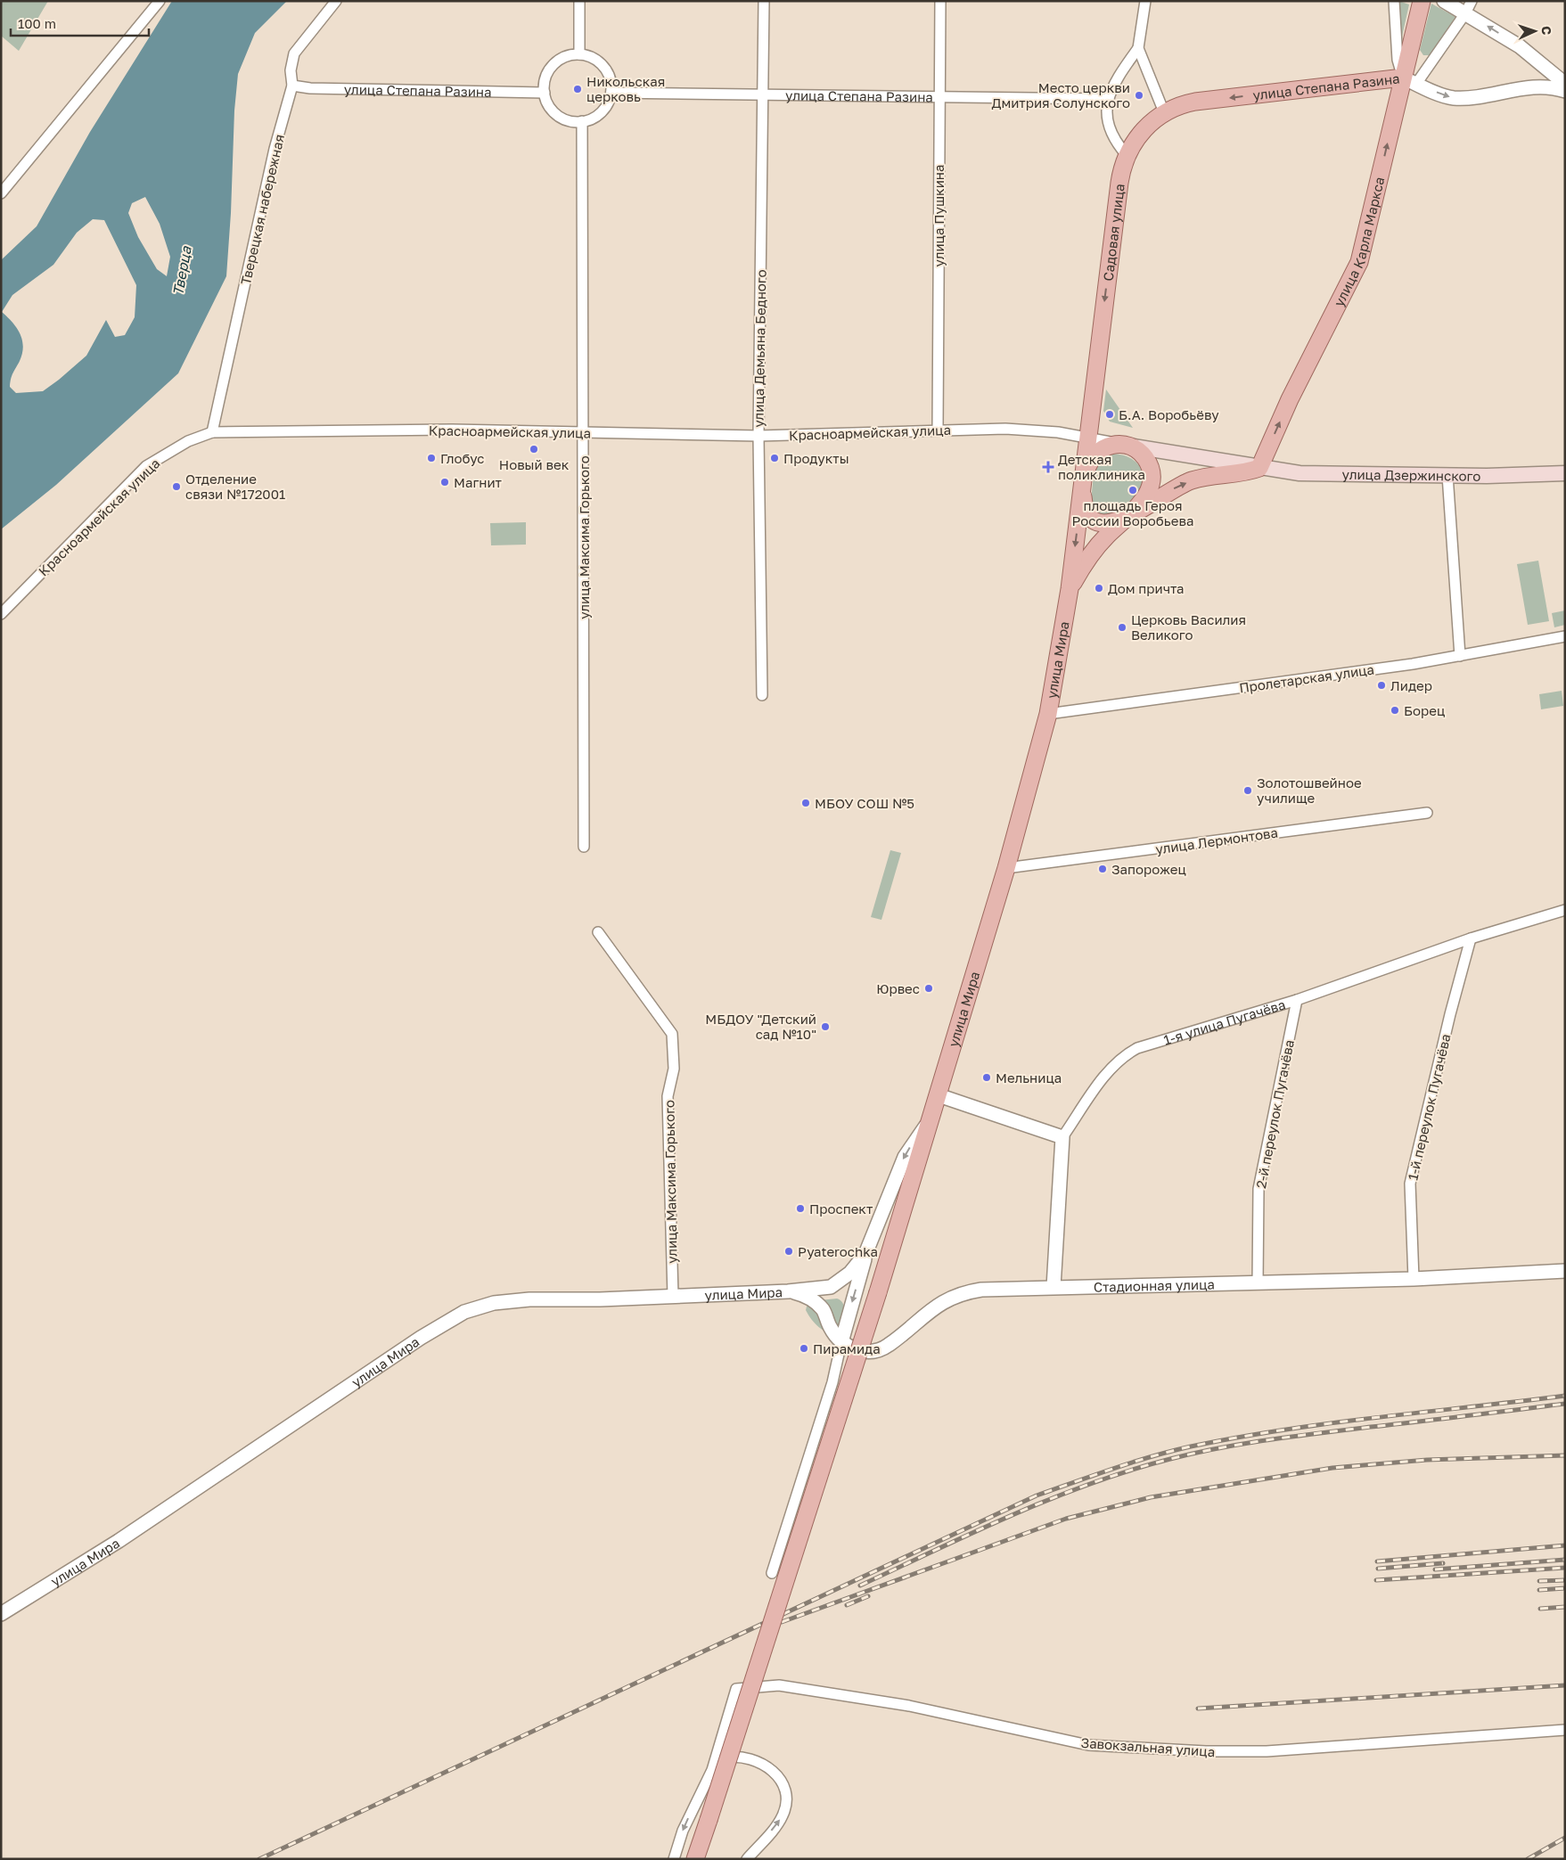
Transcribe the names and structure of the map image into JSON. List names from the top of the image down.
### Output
{
  "streets": {
    "main road": [
      "улица Степана Разина",
      "Садовая улица",
      "улица Карла Маркса",
      "улица Дзержинского",
      "улица Мира"
    ],
    "street": [
      "Тверецкая набережная",
      "улица Пушкина",
      "улица Демьяна Бедного",
      "Красноармейская улица",
      "улица Максима Горького",
      "Пролетарская улица",
      "улица Лермонтова",
      "1-я улица Пугачёва",
      "1-й переулок Пугачёва",
      "2-й переулок Пугачёва",
      "Стадионная улица",
      "Завокзальная улица"
    ]
  },
  "crossings": [
    ["улица Степана Разина", "Тверецкая набережная"],
    ["улица Степана Разина", "улица Пушкина"],
    ["улица Степана Разина", "Садовая улица"],
    ["улица Степана Разина", "улица Карла Маркса"],
    ["улица Степана Разина", "улица Демьяна Бедного"],
    ["улица Степана Разина", "улица Максима Горького"],
    ["Тверецкая набережная", "Красноармейская улица"],
    ["улица Пушкина", "Красноармейская улица"],
    ["Садовая улица", "Красноармейская улица"],
    ["Садовая улица", "улица Дзержинского"],
    ["Садовая улица", "улица Мира"],
    ["улица Карла Маркса", "улица Дзержинского"],
    ["улица Демьяна Бедного", "Красноармейская улица"],
    ["Красноармейская улица", "улица Дзержинского"],
    ["Красноармейская улица", "улица Максима Горького"],
    ["Красноармейская улица", "улица Мира"],
    ["улица Дзержинского", "улица Мира"],
    ["улица Максима Горького", "улица Мира"],
    ["улица Мира", "Пролетарская улица"],
    ["улица Мира", "улица Лермонтова"],
    ["улица Мира", "Стадионная улица"],
    ["1-я улица Пугачёва", "1-й переулок Пугачёва"],
    ["1-я улица Пугачёва", "2-й переулок Пугачёва"],
    ["1-й переулок Пугачёва", "Стадионная улица"],
    ["2-й переулок Пугачёва", "Стадионная улица"]
  ],
  "one_way": ["Садовая улица", "улица Карла Маркса"],
  "water": ["Тверца"],
  "places": {
    "other": [
      "Никольская церковь",
      "Место церкви Дмитрия Солунского",
      "Б.А. Воробьёву",
      "Новый век",
      "Глобус",
      "Продукты",
      "Магнит",
      "Отделение связи №172001",
      "площадь Героя России Воробьева",
      "Дом причта",
      "Церковь Василия Великого",
      "Лидер",
      "Борец",
      "Золотошвейное училище",
      "МБОУ СОШ №5",
      "Запорожец",
      "Юрвес",
      "МБДОУ \"Детский сад №10\"",
      "Мельница",
      "Проспект",
      "Pyaterochka",
      "Пирамида"
    ],
    "health": ["Детская поликлиника"]
  },
  "scale_bar": "100 m",
  "north": "right"
}
